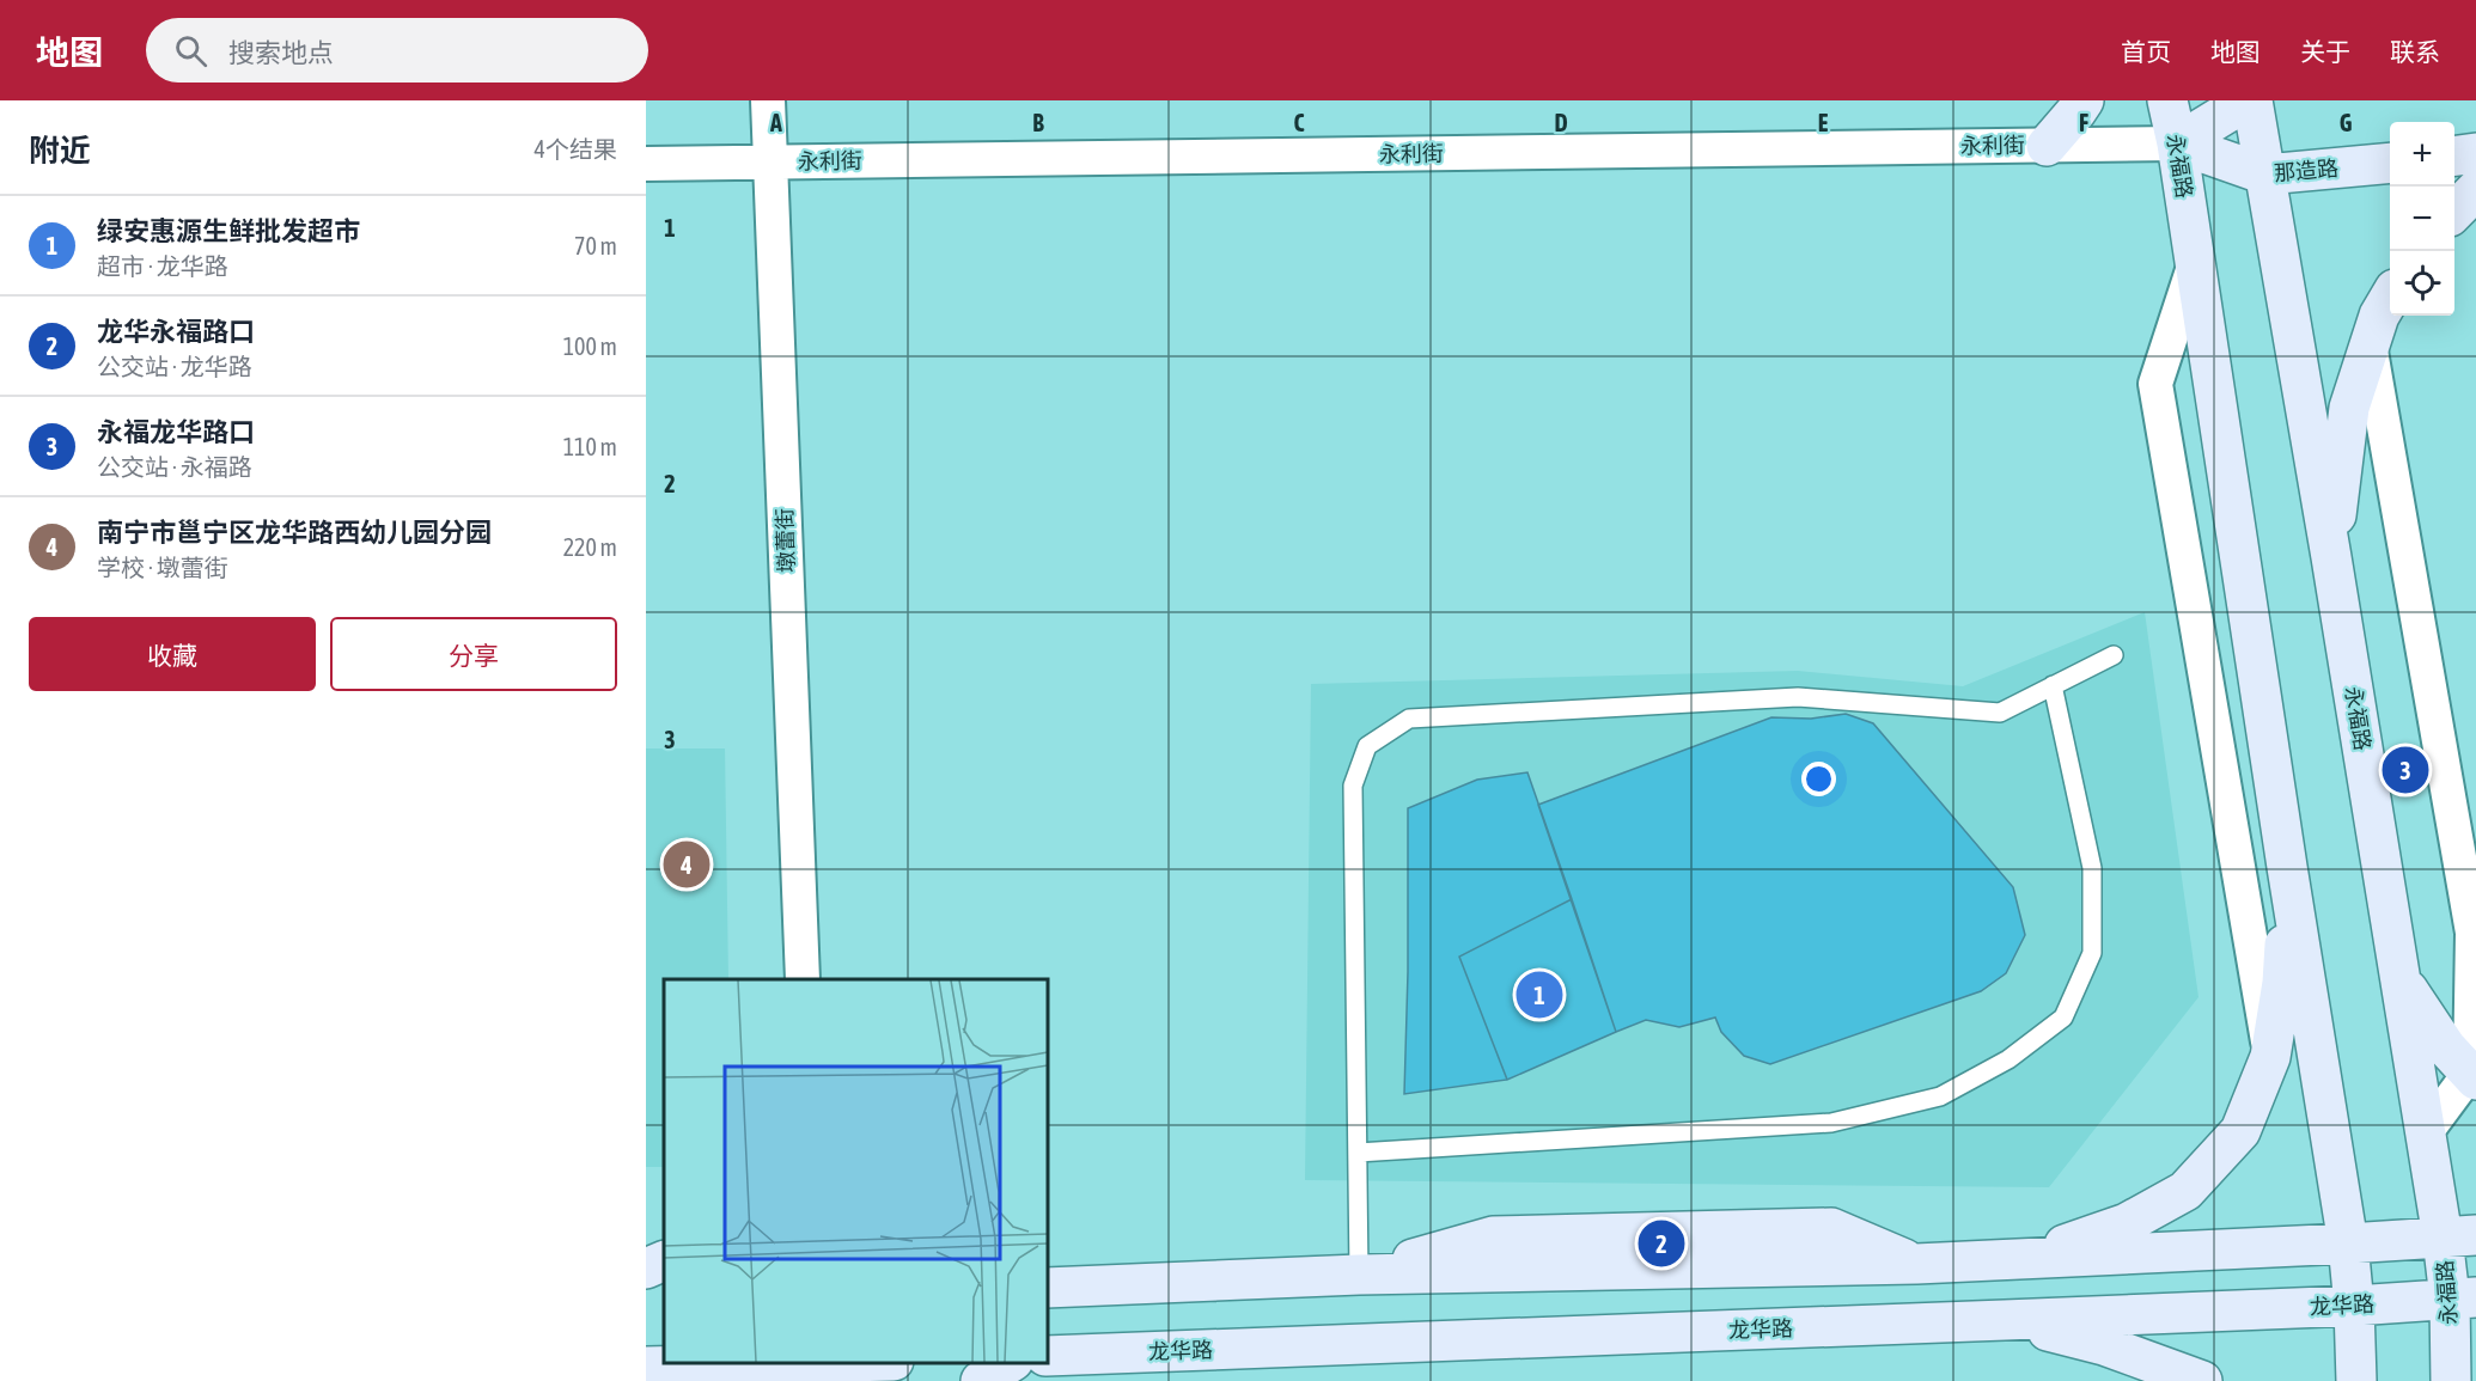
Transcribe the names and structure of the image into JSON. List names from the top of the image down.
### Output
{
  "streets": {
    "main road": ["永福路", "那造路", "龙华路"],
    "street": ["永利街", "墩蕾街"]
  },
  "crossings": [
    ["永利街", "永福路"],
    ["永利街", "那造路"],
    ["永利街", "墩蕾街"],
    ["永福路", "那造路"],
    ["永福路", "龙华路"]
  ],
  "page": {
    "header": "地图",
    "search": "搜索地点",
    "nav": [
      "首页",
      "地图",
      "关于",
      "联系"
    ],
    "heading": ["附近", "4个结果"],
    "map_buttons": ["+", "−"],
    "list": [
      {
        "mark": "1",
        "name": "绿安惠源生鲜批发超市",
        "note": "超市 · 龙华路",
        "value": "70 m"
      },
      {
        "mark": "2",
        "name": "龙华永福路口",
        "note": "公交站 · 龙华路",
        "value": "100 m"
      },
      {
        "mark": "3",
        "name": "永福龙华路口",
        "note": "公交站 · 永福路",
        "value": "110 m"
      },
      {
        "mark": "4",
        "name": "南宁市邕宁区龙华路西幼儿园分园",
        "note": "学校 · 墩蕾街",
        "value": "220 m"
      }
    ],
    "buttons": ["收藏", "分享"],
    "pins": [
      "3",
      "4",
      "1",
      "2"
    ]
  },
  "grid": {
    "columns": [
      "A",
      "B",
      "C",
      "D",
      "E",
      "F",
      "G"
    ],
    "rows": ["1", "2", "3"]
  }
}
